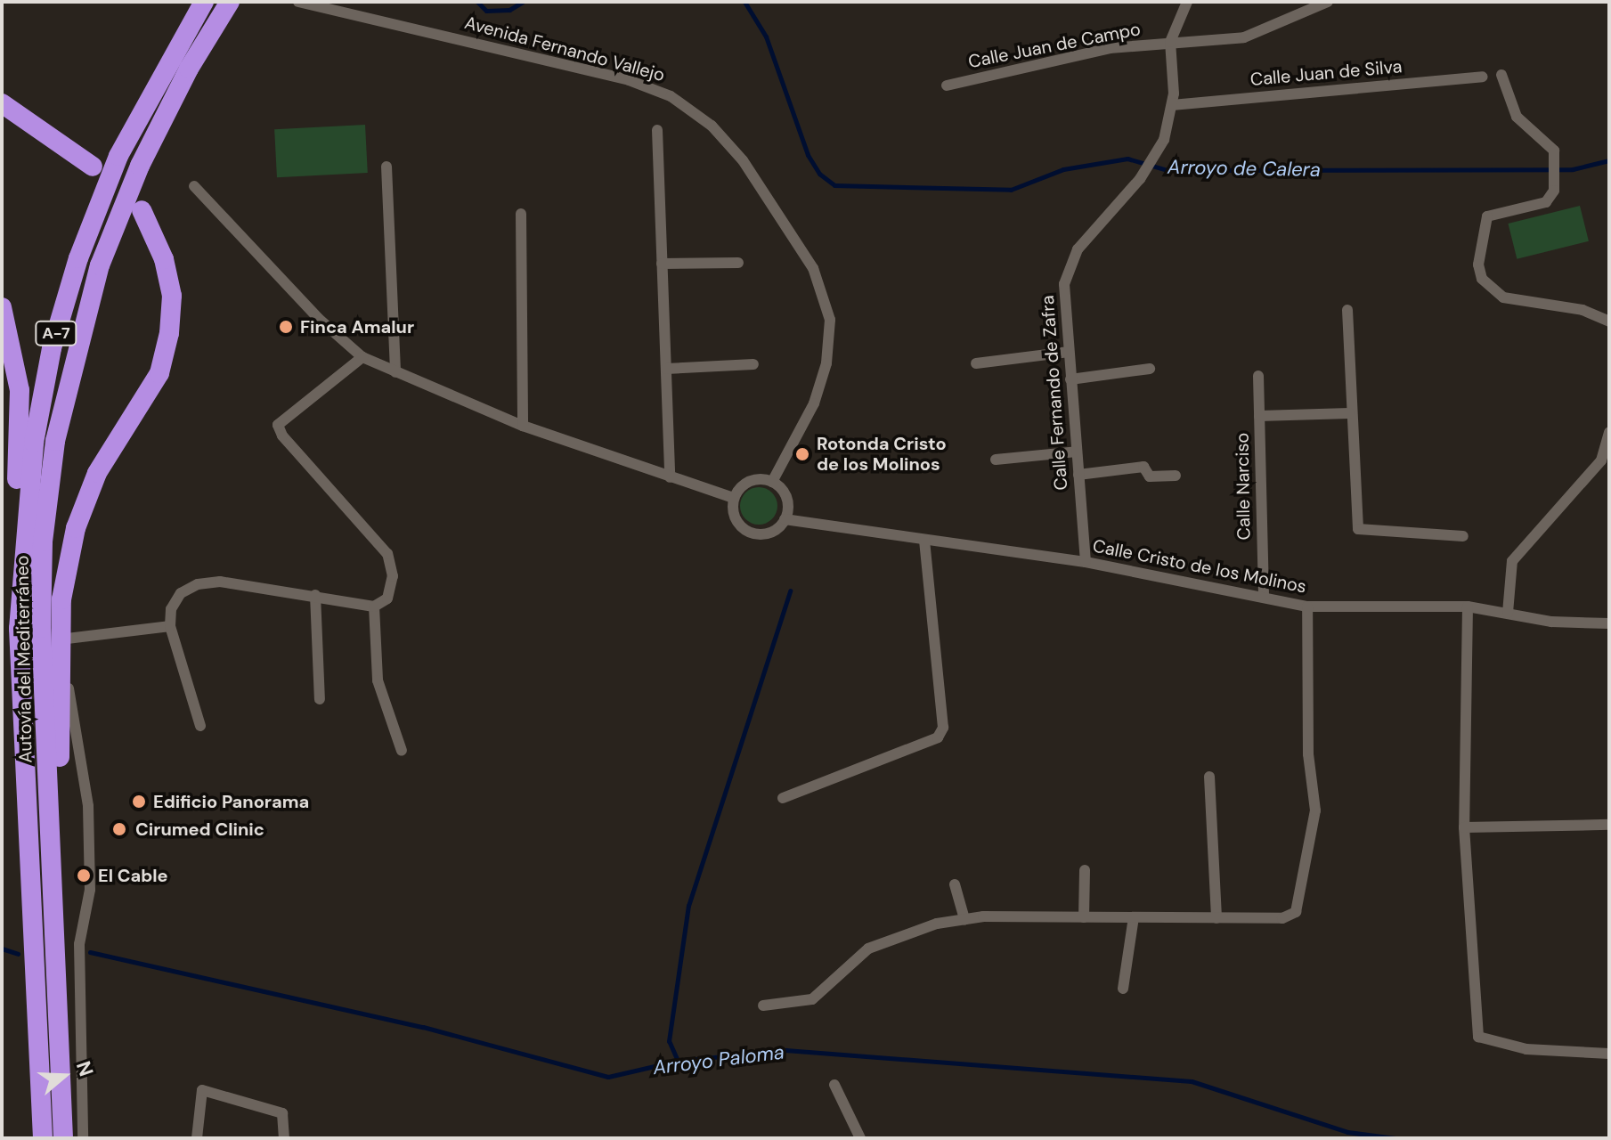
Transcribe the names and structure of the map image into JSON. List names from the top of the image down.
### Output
{
  "streets": {
    "highway": ["A-7", "Autovía del Mediterráneo"],
    "street": [
      "Calle Juan de Campo",
      "Avenida Fernando Vallejo",
      "Calle Juan de Silva",
      "Calle Fernando de Zafra",
      "Calle Narciso",
      "Calle Cristo de los Molinos"
    ]
  },
  "crossings": [
    ["Calle Juan de Campo", "Calle Fernando de Zafra"],
    ["Avenida Fernando Vallejo", "Calle Cristo de los Molinos"],
    ["Calle Juan de Silva", "Calle Fernando de Zafra"],
    ["Calle Fernando de Zafra", "Calle Cristo de los Molinos"],
    ["Calle Narciso", "Calle Cristo de los Molinos"]
  ],
  "water": ["Arroyo de Calera", "Arroyo Paloma"],
  "places": [
    "Finca Amalur",
    "Rotonda Cristo de los Molinos",
    "Edificio Panorama",
    "Cirumed Clinic",
    "El Cable"
  ],
  "north": "right"
}
